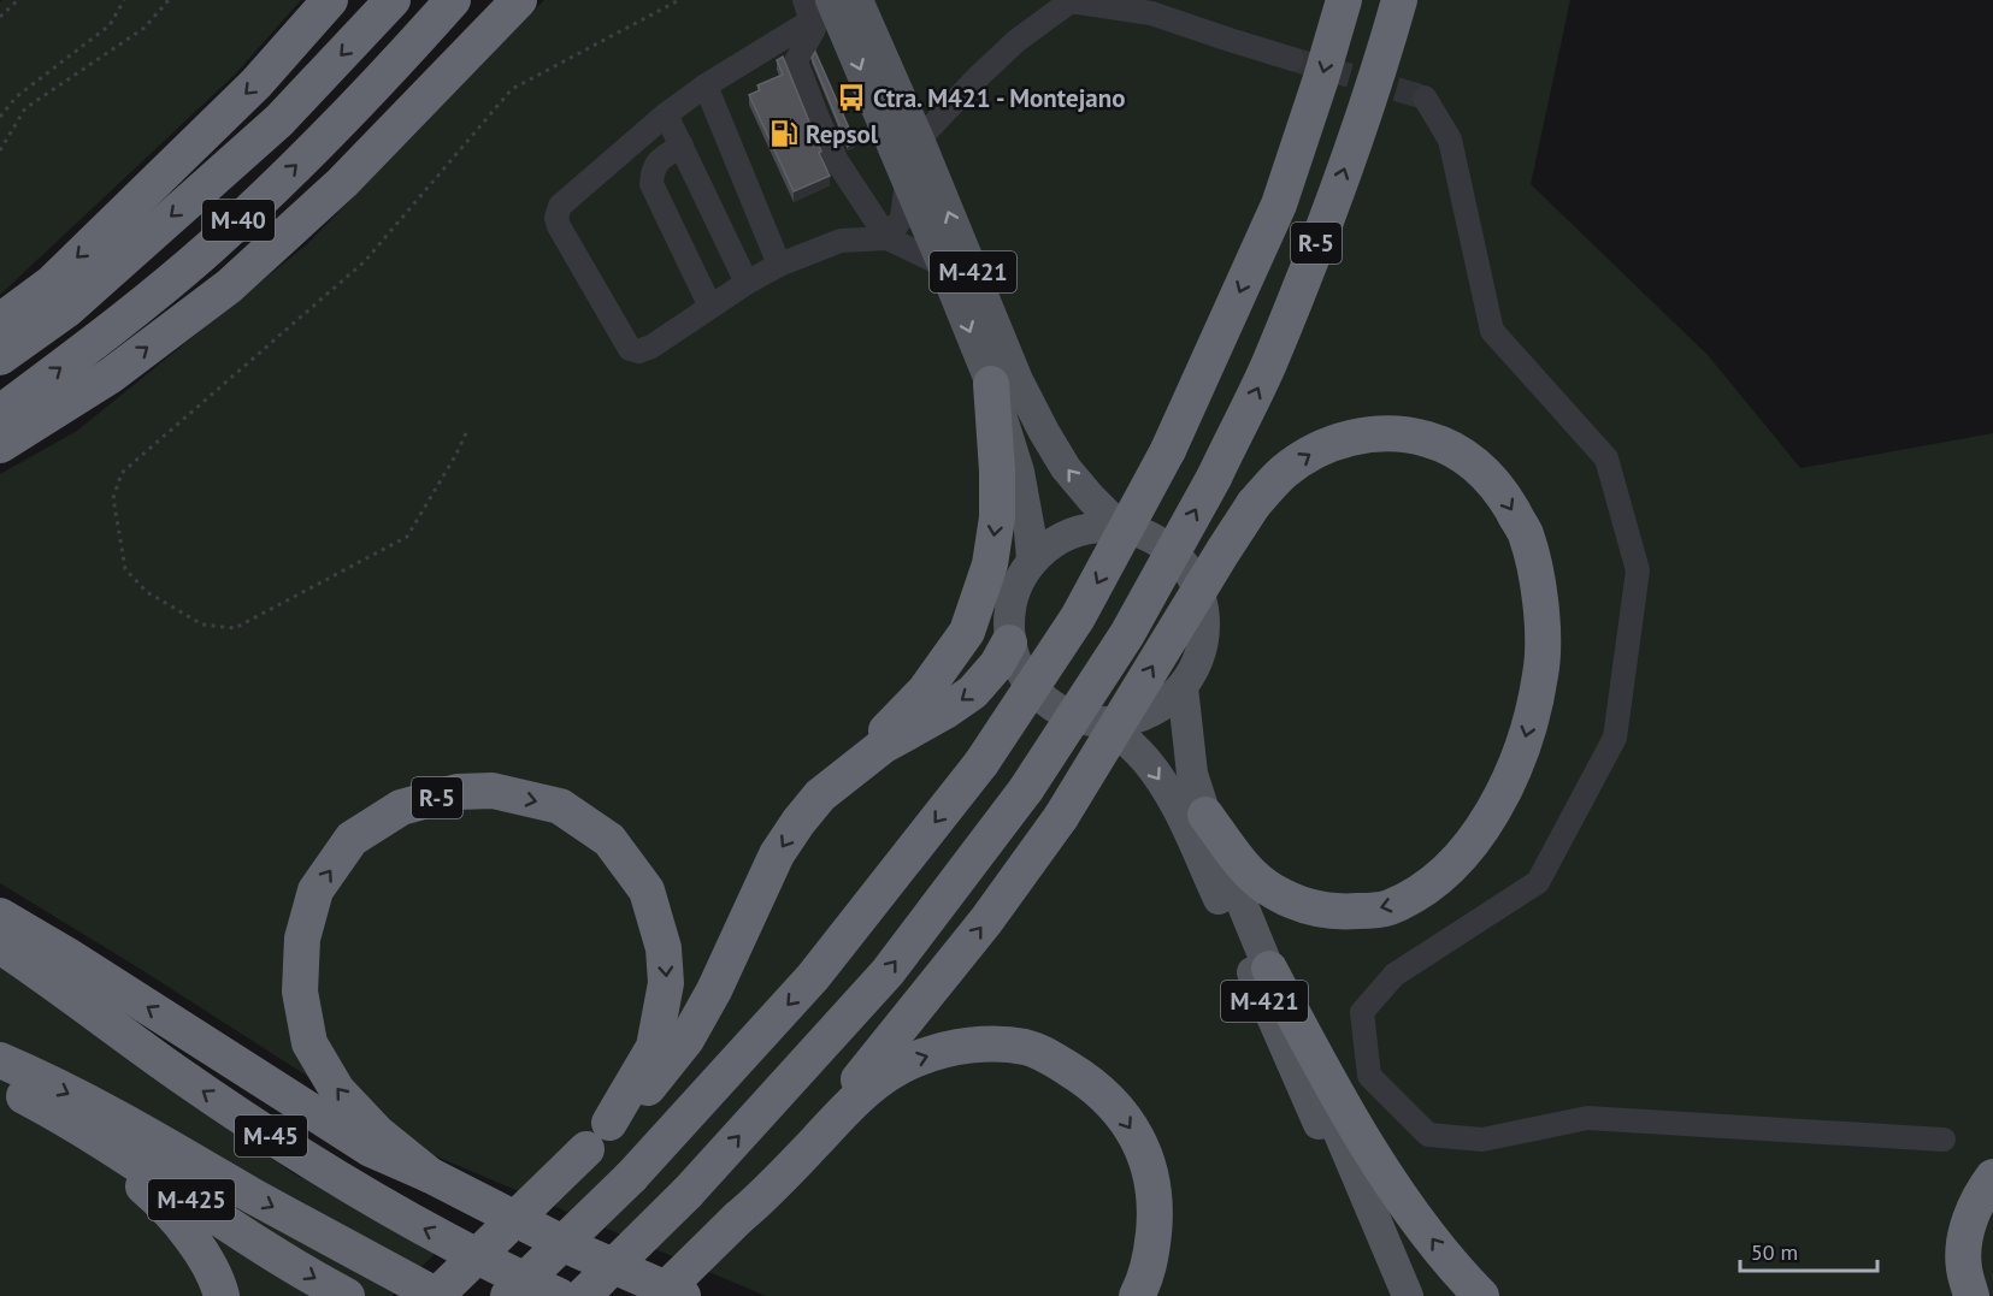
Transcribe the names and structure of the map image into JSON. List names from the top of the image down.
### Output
{
  "streets": {
    "highway": [
      "M-40",
      "R-5",
      "M-45",
      "M-425"
    ],
    "main road": ["M-421"]
  },
  "crossings": [
    ["R-5", "M-45"]
  ],
  "places": {
    "bus stop": ["Ctra. M421 - Montejano"],
    "fuel station": ["Repsol"]
  },
  "scale_bar": "50 m"
}
